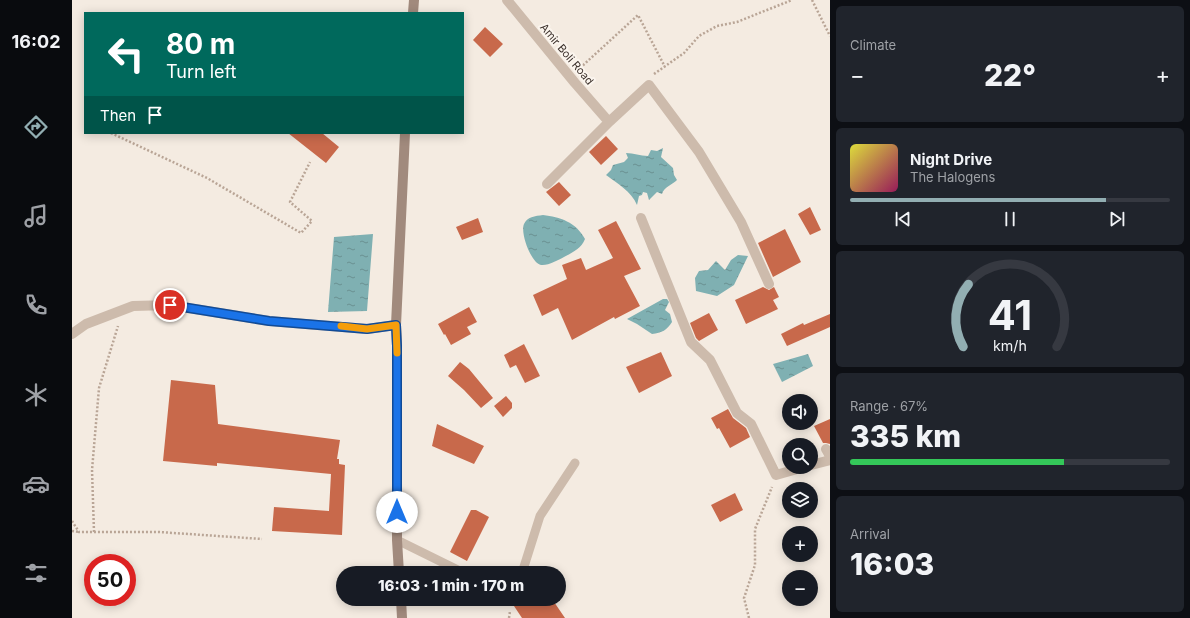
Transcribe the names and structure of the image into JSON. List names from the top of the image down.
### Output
{
  "streets": {
    "street": ["Amir Boli Road"]
  },
  "page": {
    "tabs": "16:02",
    "tile": [
      "Climate",
      ["Range · 67%", "335 km"],
      ["Arrival", "16:03"]
    ],
    "turn": ["80 m", "Turn left"],
    "heat": ["−", "22°", "+"],
    "then": "Then",
    "song": ["Night Drive", "The Halogens"],
    "map_buttons": ["+", "−"],
    "limit": "50",
    "trip": "16:03 · 1 min · 170 m",
    "gauge": ["41", "km/h"]
  }
}
